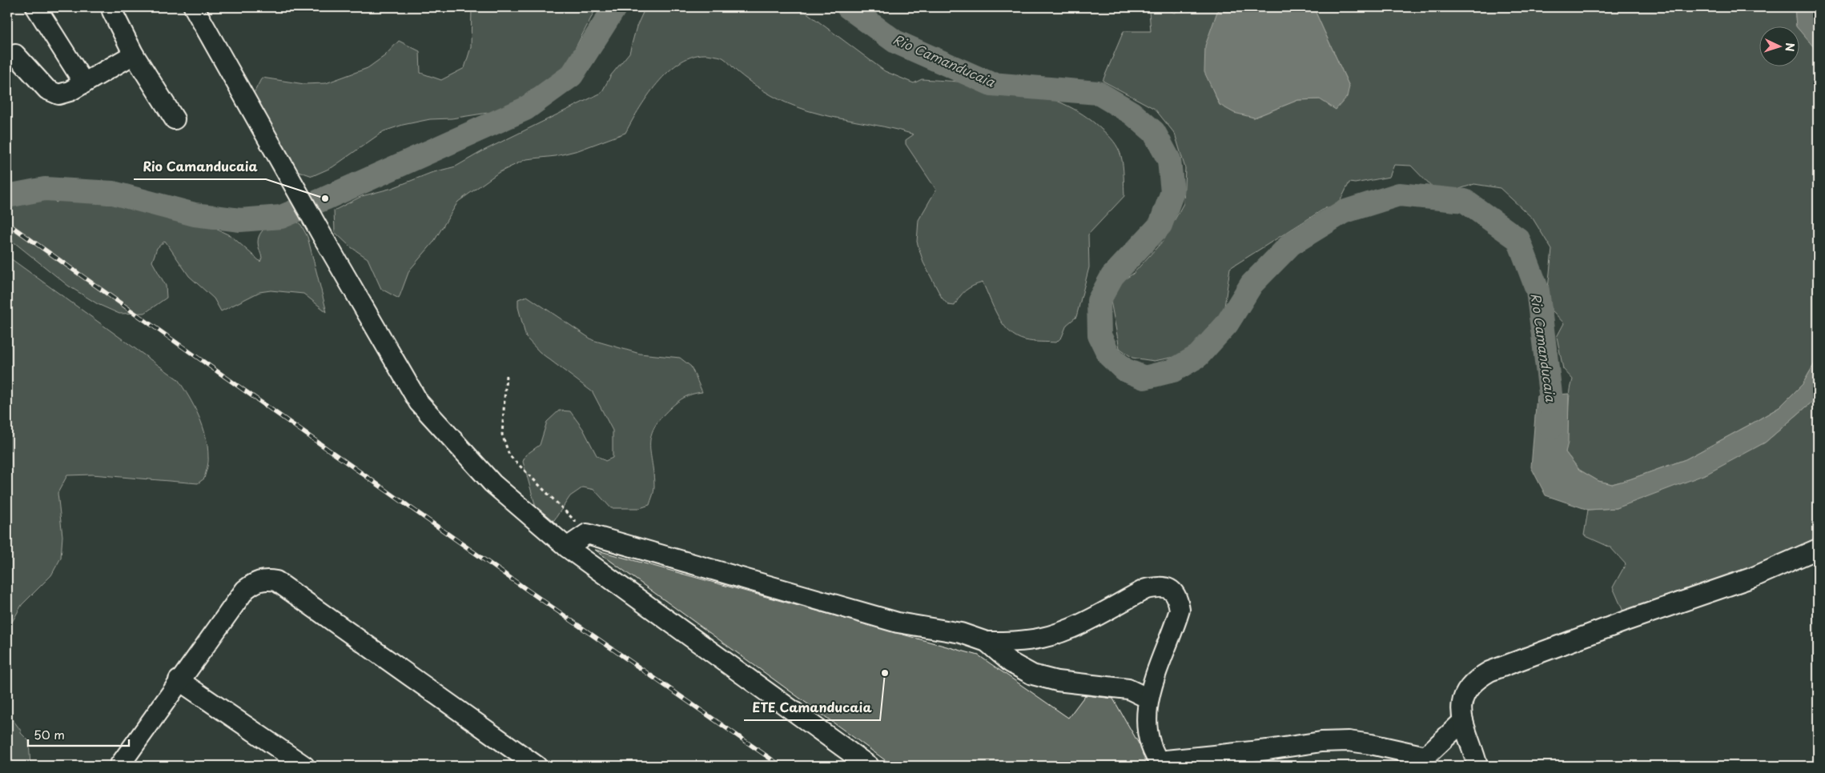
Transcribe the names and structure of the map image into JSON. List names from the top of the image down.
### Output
{
  "water": ["Rio Camanducaia"],
  "places": ["Rio Camanducaia", "ETE Camanducaia"],
  "scale_bar": "50 m",
  "north": "right"
}
